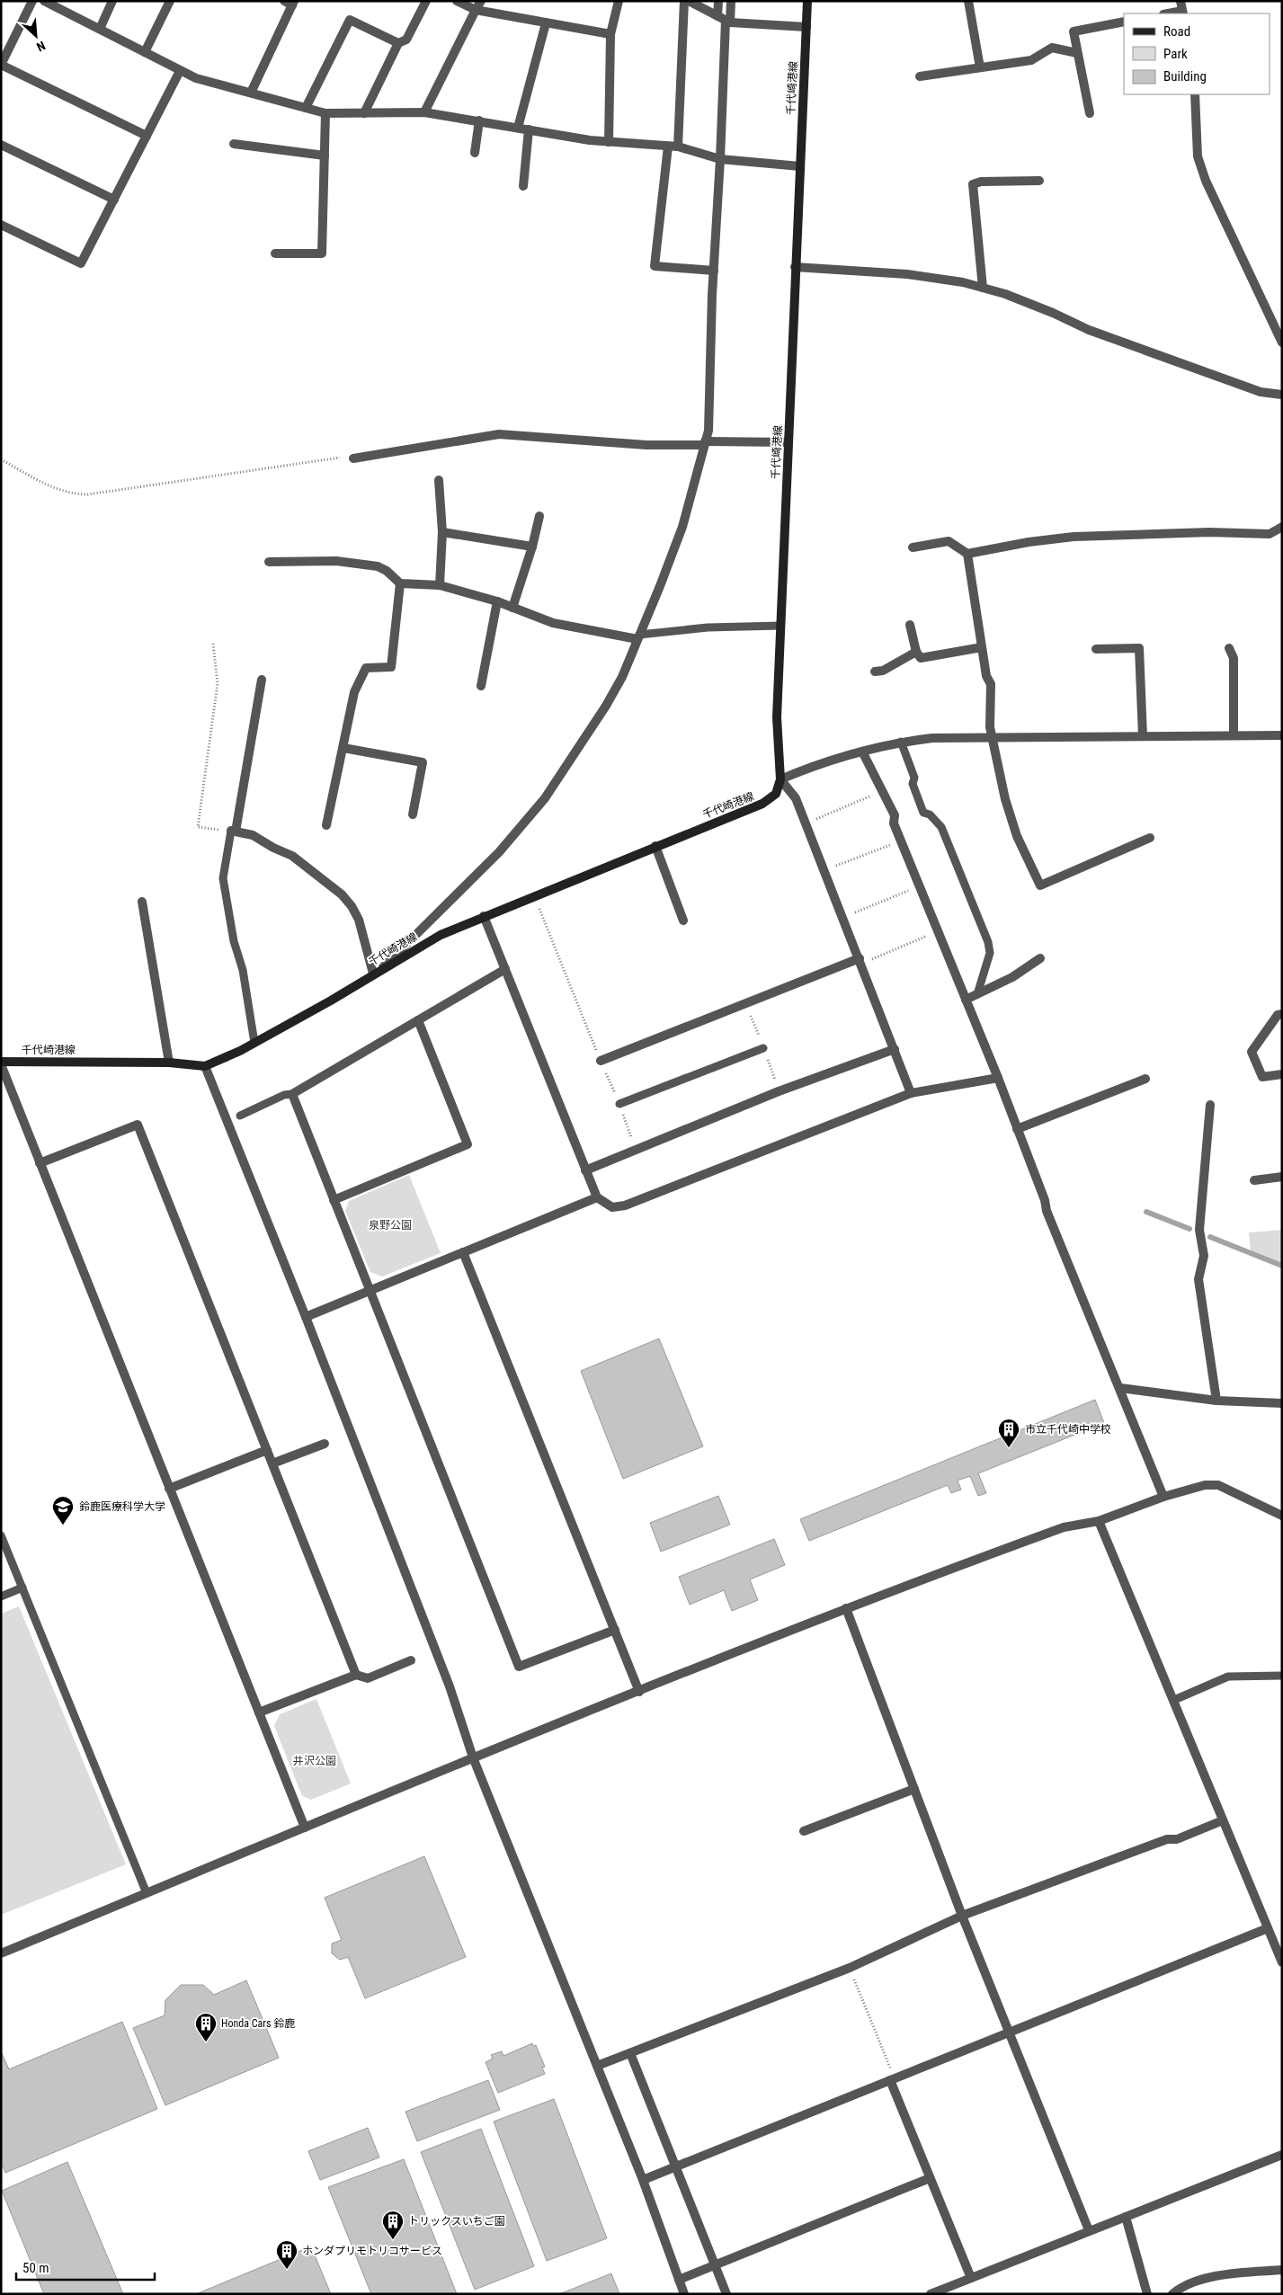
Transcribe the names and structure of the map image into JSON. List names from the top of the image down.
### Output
{
  "streets": {
    "main road": ["千代崎港線"]
  },
  "parks": ["泉野公園", "井沢公園"],
  "places": {
    "building": [
      "市立千代崎中学校",
      "Honda Cars 鈴鹿",
      "トリックスいちご園",
      "ホンダプリモトリコサービス"
    ],
    "school or university": ["鈴鹿医療科学大学"]
  },
  "legend": ["Road", "Park", "Building"],
  "scale_bar": "50 m",
  "north": "bottom right"
}
